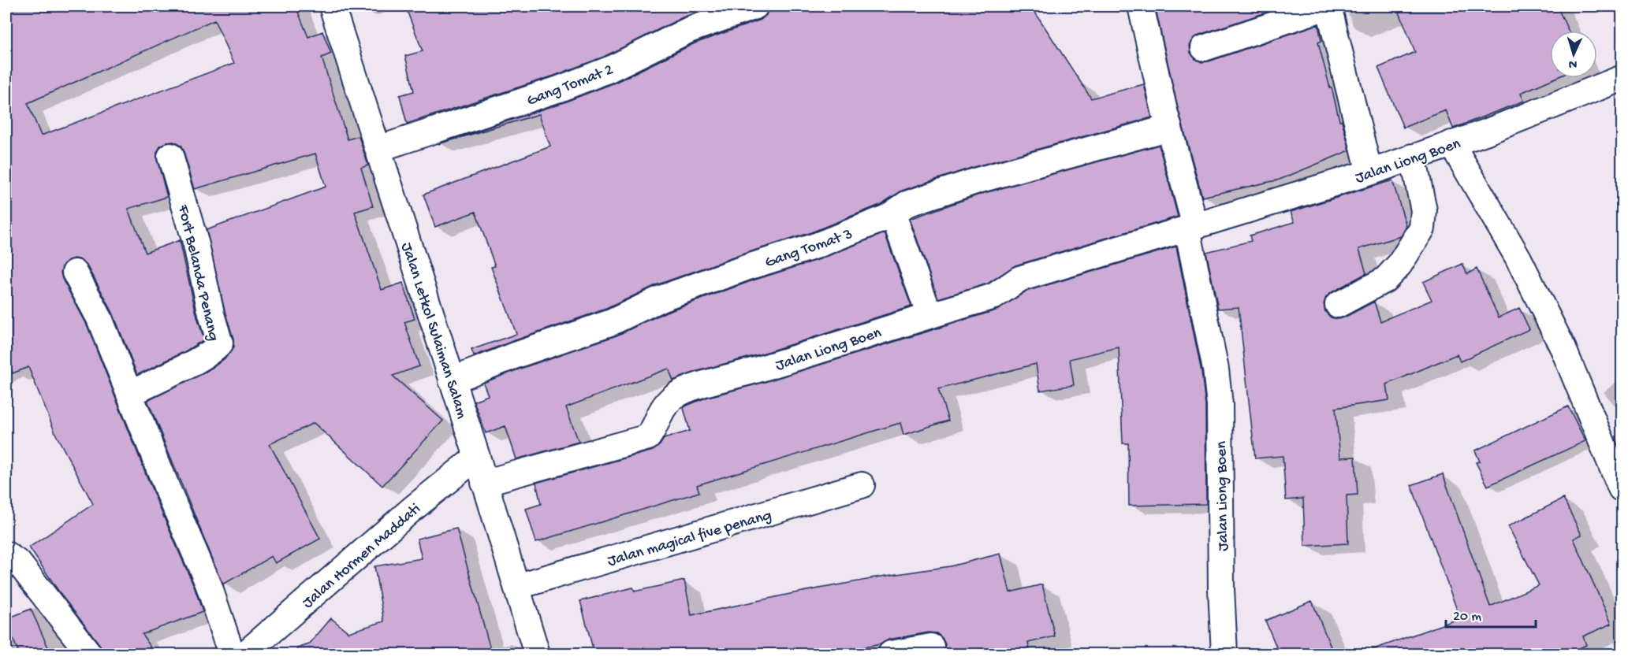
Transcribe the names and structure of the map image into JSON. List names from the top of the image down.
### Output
{
  "streets": {
    "street": [
      "Gang Tomat 2",
      "Jalan Liong Boen",
      "Gang Tomat 3",
      "Fort Belanda Penang",
      "Jalan Letkol Sulaiman Salam",
      "Jalan magical five penang",
      "Jalan Hormen Maddati"
    ]
  },
  "crossings": [
    ["Gang Tomat 2", "Jalan Letkol Sulaiman Salam"],
    ["Jalan Liong Boen", "Jalan Letkol Sulaiman Salam"],
    ["Gang Tomat 3", "Jalan Letkol Sulaiman Salam"],
    ["Jalan Letkol Sulaiman Salam", "Jalan magical five penang"],
    ["Jalan Letkol Sulaiman Salam", "Jalan Hormen Maddati"]
  ],
  "scale_bar": "20 m",
  "north": "bottom"
}
